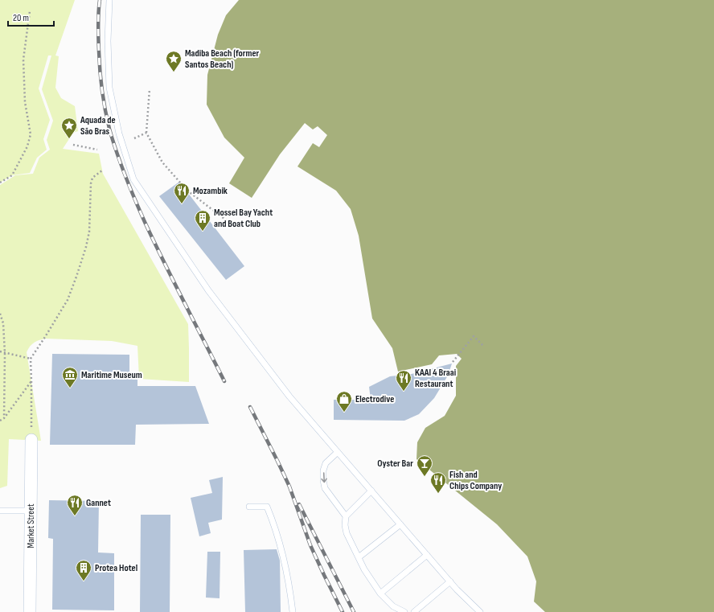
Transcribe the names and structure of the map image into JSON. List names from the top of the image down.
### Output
{
  "streets": {
    "street": ["Market Street"]
  },
  "places": {
    "place": ["Madiba Beach (former Santos Beach)", "Aquada de São Bras"],
    "restaurant": [
      "Mozambik",
      "KAAI 4 Braai Restaurant",
      "Fish and Chips Company",
      "Gannet"
    ],
    "building": ["Mossel Bay Yacht and Boat Club", "Protea Hotel"],
    "museum": ["Maritime Museum"],
    "shop": ["Electrodive"],
    "bar": ["Oyster Bar"]
  },
  "scale_bar": "20 m"
}
